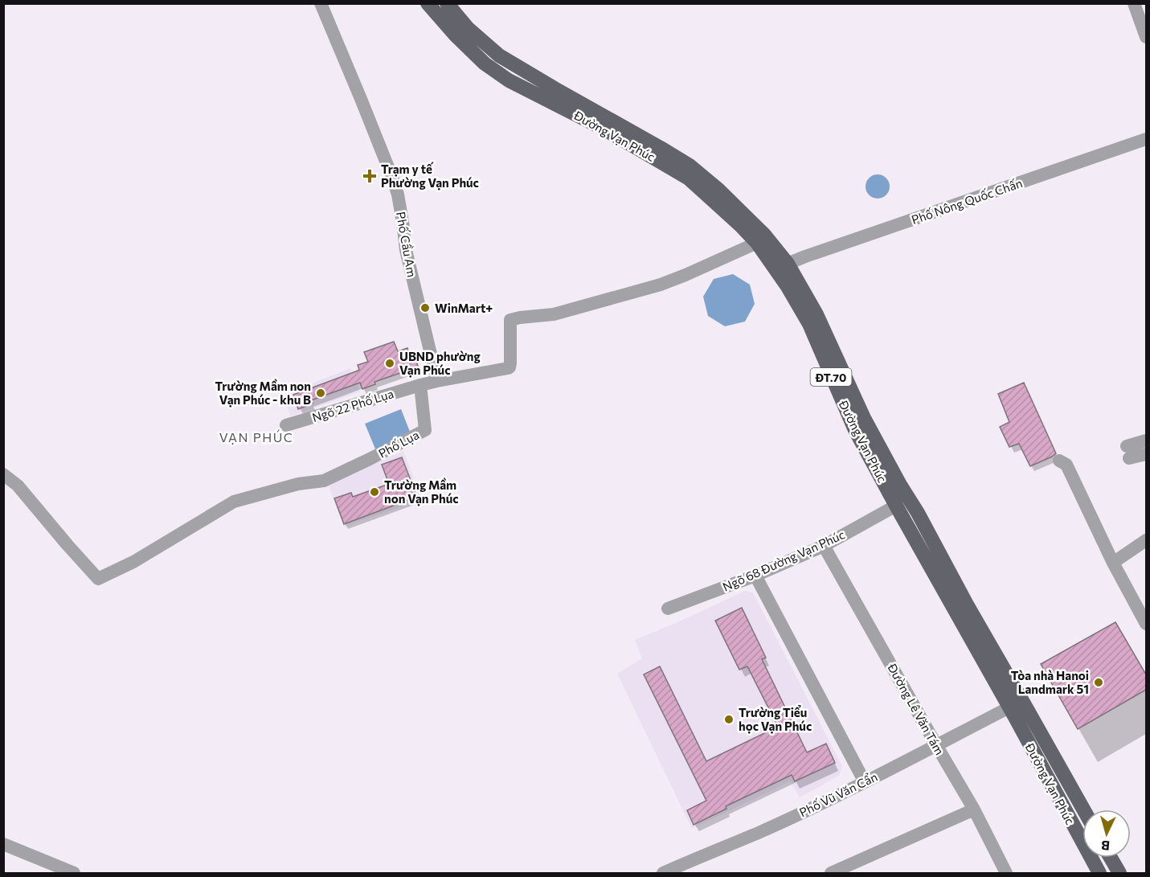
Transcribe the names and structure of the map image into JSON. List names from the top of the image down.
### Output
{
  "streets": {
    "main road": ["Đường Vạn Phúc", "ĐT.70"],
    "street": [
      "Phố Nông Quốc Chấn",
      "Phố Cầu Am",
      "Ngõ 22 Phố Lụa",
      "Phố Lụa",
      "Ngõ 68 Đường Vạn Phúc",
      "Đường Lê Văn Tám",
      "Phố Vũ Văn Cẩn"
    ]
  },
  "crossings": [
    ["Đường Vạn Phúc", "Phố Nông Quốc Chấn"],
    ["Đường Vạn Phúc", "Ngõ 68 Đường Vạn Phúc"],
    ["Đường Vạn Phúc", "Phố Vũ Văn Cẩn"],
    ["Ngõ 22 Phố Lụa", "Phố Lụa"],
    ["Ngõ 68 Đường Vạn Phúc", "Đường Lê Văn Tám"],
    ["Đường Lê Văn Tám", "Phố Vũ Văn Cẩn"]
  ],
  "districts": ["VẠN PHÚC"],
  "places": {
    "health": ["Trạm y tế Phường Vạn Phúc"],
    "other": [
      "WinMart+",
      "UBND phường Vạn Phúc",
      "Trường Mầm non Vạn Phúc - khu B",
      "Trường Mầm non Vạn Phúc",
      "Tòa nhà Hanoi Landmark 51",
      "Trường Tiểu học Vạn Phúc"
    ]
  },
  "north": "bottom"
}
